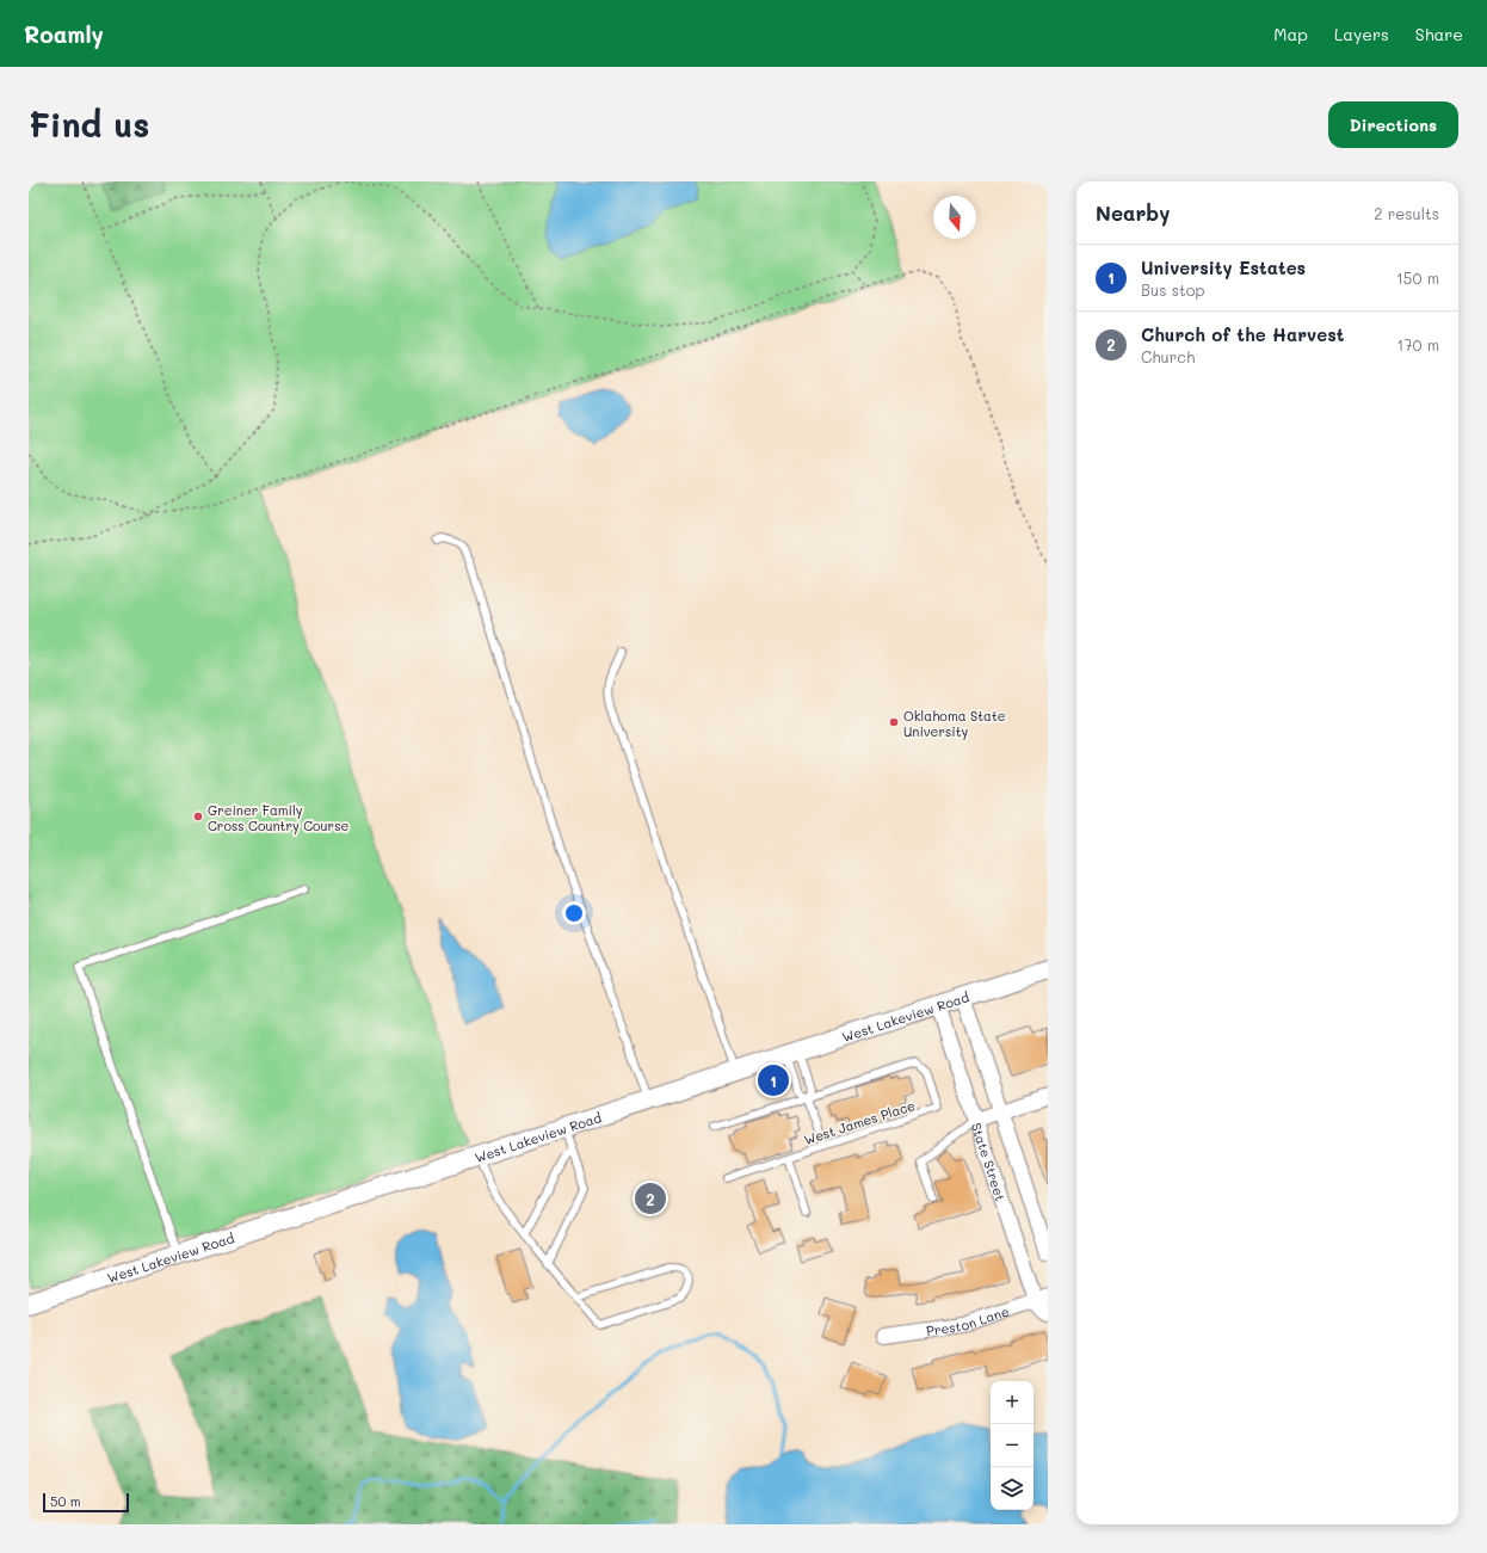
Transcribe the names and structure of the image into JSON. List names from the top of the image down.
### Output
{
  "streets": {
    "main road": ["West Lakeview Road"],
    "street": ["State Street", "Preston Lane"],
    "lane": ["West James Place"]
  },
  "crossings": [
    ["West Lakeview Road", "State Street"],
    ["State Street", "Preston Lane"]
  ],
  "places": ["Oklahoma State University", "Greiner Family Cross Country Course"],
  "scale_bar": "50 m",
  "north": "bottom",
  "page": {
    "header": "Roamly",
    "nav": ["Map", "Layers", "Share"],
    "buttons": "Directions",
    "title": "Find us",
    "heading": ["Nearby", "2 results"],
    "list": [
      {
        "mark": "1",
        "name": "University Estates",
        "note": "Bus stop",
        "value": "150 m"
      },
      {
        "mark": "2",
        "name": "Church of the Harvest",
        "note": "Church",
        "value": "170 m"
      }
    ],
    "pins": ["1", "2"],
    "map_buttons": ["+", "−"],
    "scale": "50 m"
  }
}
